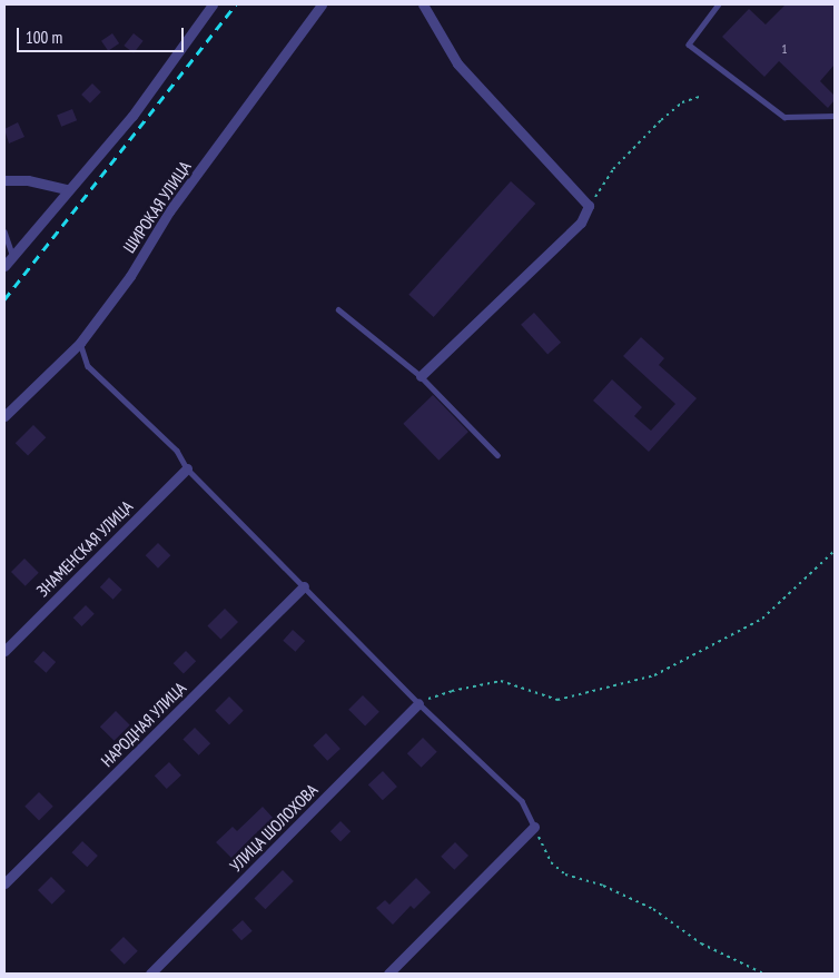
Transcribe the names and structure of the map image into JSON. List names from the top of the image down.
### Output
{
  "streets": {
    "street": [
      "ШИРОКАЯ УЛИЦА",
      "ЗНАМЕНСКАЯ УЛИЦА",
      "НАРОДНАЯ УЛИЦА",
      "УЛИЦА ШОЛОХОВА"
    ]
  },
  "house_numbers": ["1"],
  "scale_bar": "100 m"
}
